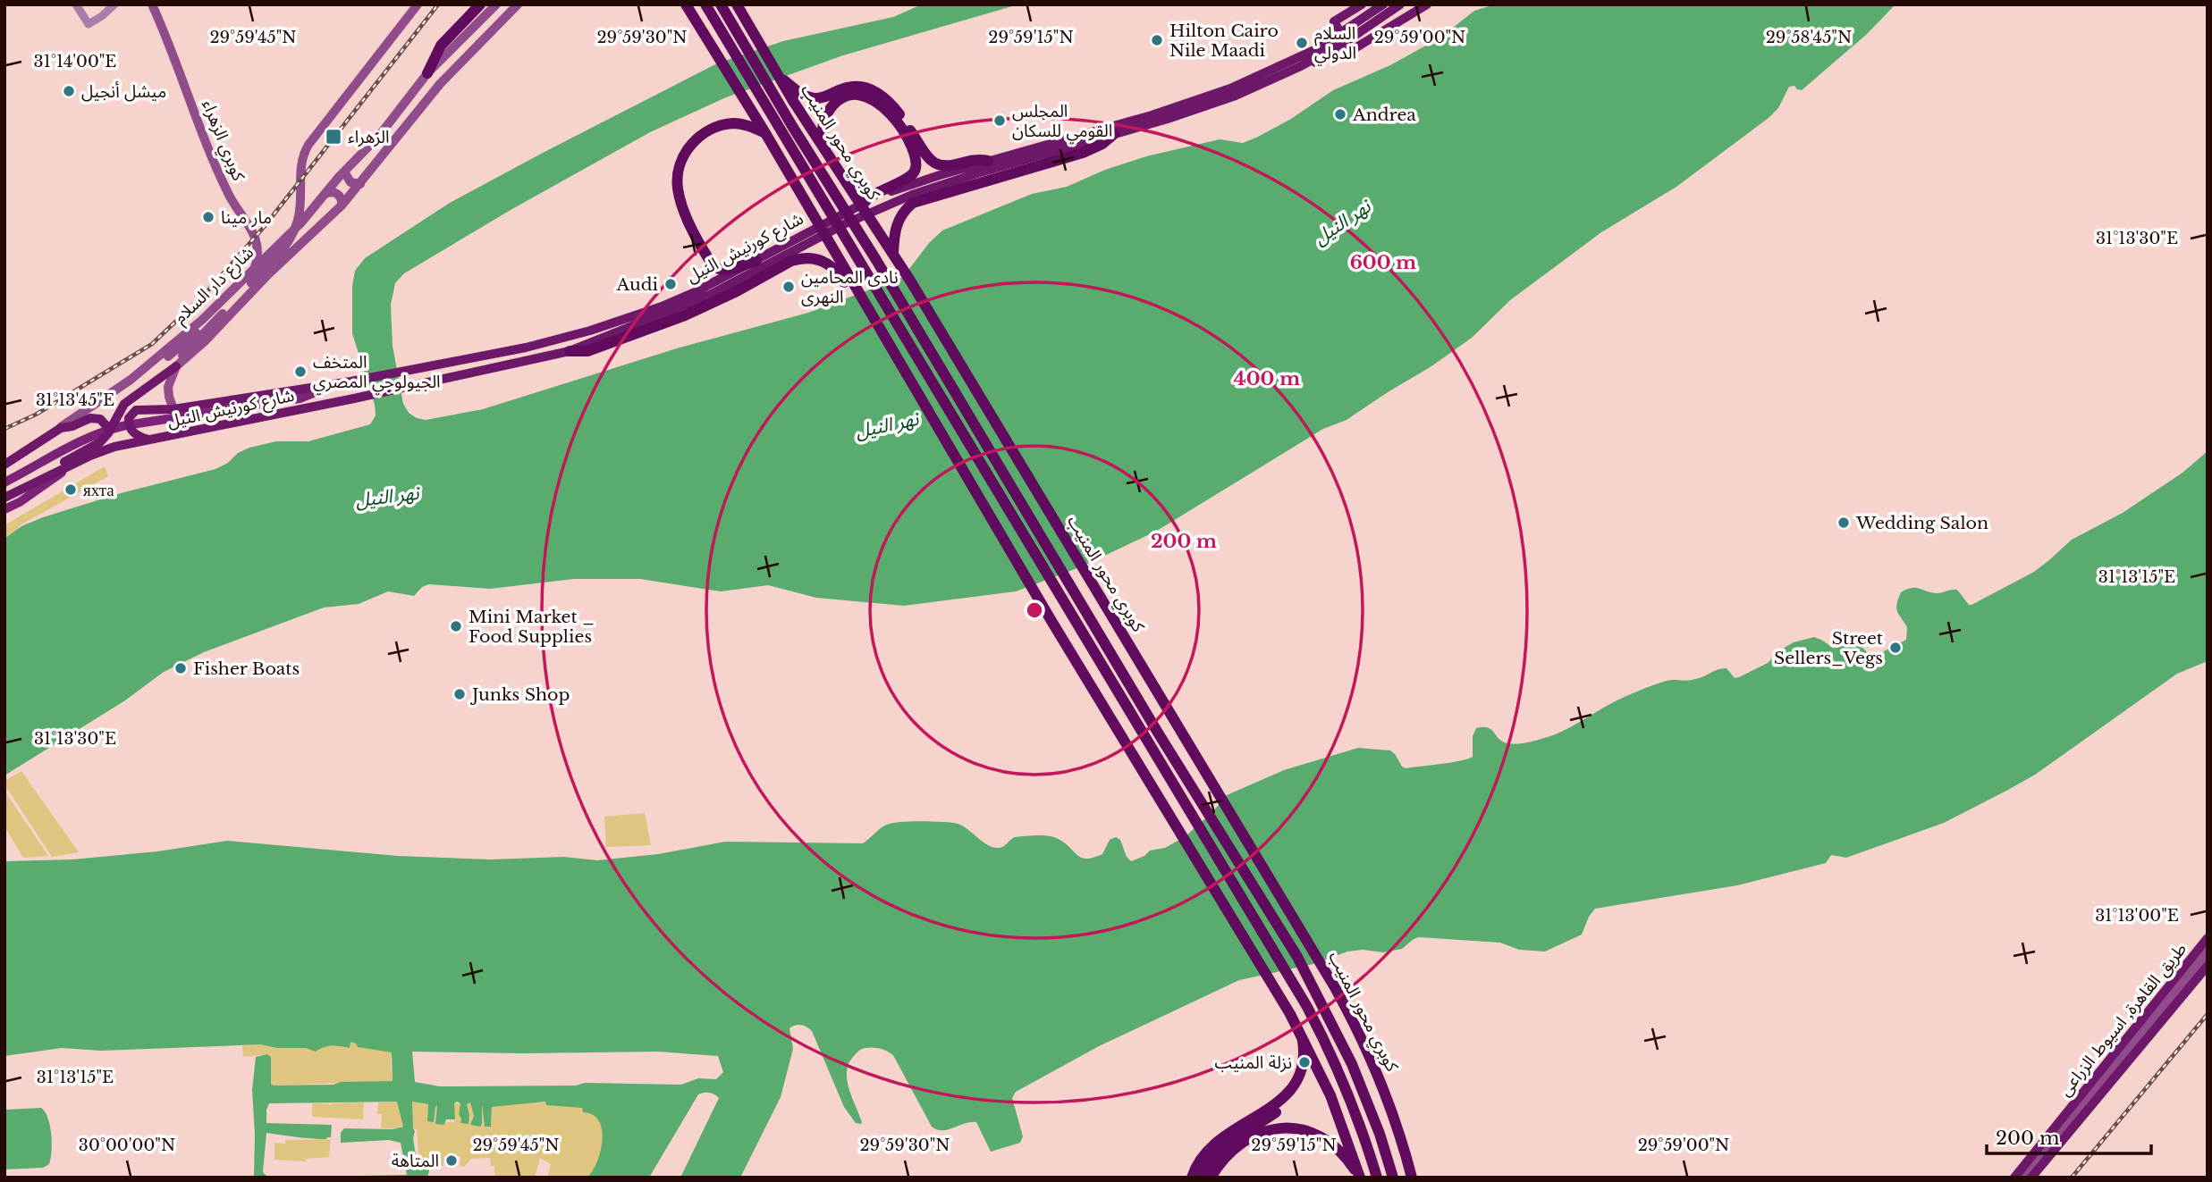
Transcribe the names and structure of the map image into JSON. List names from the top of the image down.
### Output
{
  "streets": {
    "highway": ["كوبري محور المنيب", "شارع كورنيش النيل", "طريق القاهرة, اسيوط الزراعى"],
    "main road": ["كوبري الزهراء", "شارع دار السلام"]
  },
  "crossings": [
    ["كوبري الزهراء", "شارع دار السلام"]
  ],
  "water": ["نهر النيل"],
  "places": {
    "other": [
      "Hilton Cairo Nile Maadi",
      "السلام الدولي",
      "ميشل أنجيل",
      "Andrea",
      "المجلس القومي للسكان",
      "مار مينا",
      "Audi",
      "نادى المحامين النهرى",
      "المتخف الجيولوجي المصري",
      "яхта",
      "Wedding Salon",
      "Mini Market _ Food Supplies",
      "Street Sellers_Vegs",
      "Fisher Boats",
      "Junks Shop",
      "نزلة المنيب",
      "المتاهة"
    ],
    "transit": ["الزهراء"]
  },
  "scale_bar": "200 m",
  "coordinates": [
    "29°59'45\"N",
    "29°59'30\"N",
    "29°59'15\"N",
    "29°59'00\"N",
    "29°58'45\"N",
    "31°14'00\"E",
    "31°13'30\"E",
    "31°13'45\"E",
    "31°13'15\"E",
    "31°13'00\"E",
    "30°00'00\"N"
  ],
  "rings": ["600 m", "400 m", "200 m"]
}
